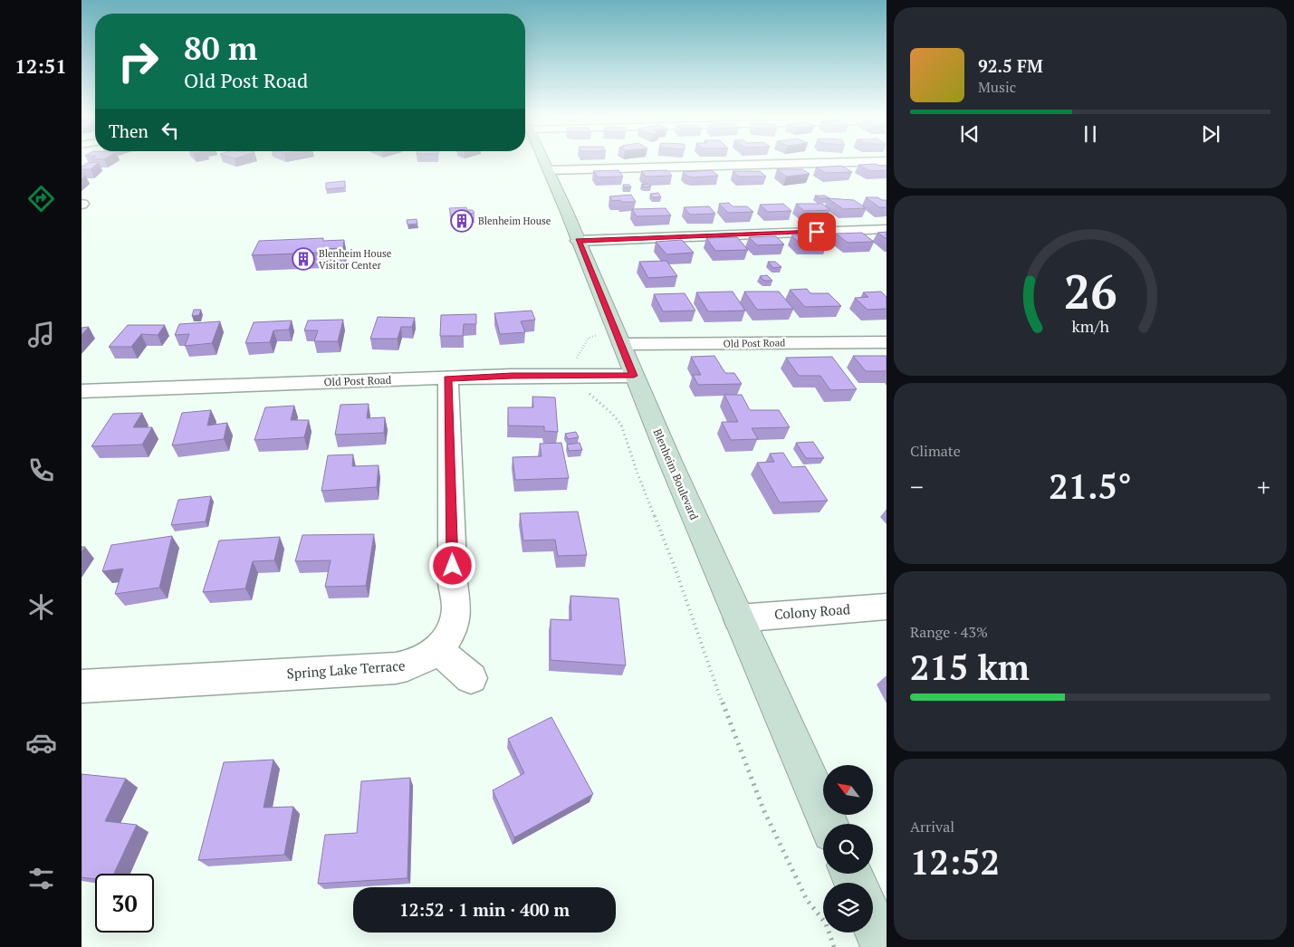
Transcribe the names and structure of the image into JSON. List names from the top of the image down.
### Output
{
  "streets": {
    "main road": ["Blenheim Boulevard"],
    "street": ["Old Post Road", "Colony Road", "Spring Lake Terrace"]
  },
  "crossings": [
    ["Old Post Road", "Blenheim Boulevard"],
    ["Old Post Road", "Spring Lake Terrace"],
    ["Blenheim Boulevard", "Colony Road"]
  ],
  "places": {
    "building": ["Blenheim House", "Blenheim House Visitor Center"]
  },
  "north": "top left",
  "page": {
    "tabs": "12:51",
    "turn": ["80 m", "Old Post Road"],
    "song": ["92.5 FM", "Music"],
    "then": "Then",
    "tile": [
      "Climate",
      ["Range · 43%", "215 km"],
      ["Arrival", "12:52"]
    ],
    "heat": ["−", "21.5°", "+"],
    "limit": "30",
    "trip": "12:52 · 1 min · 400 m",
    "gauge": ["26", "km/h"]
  }
}
